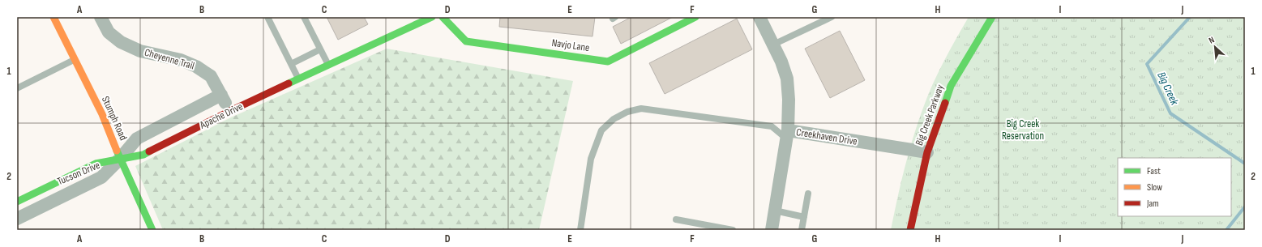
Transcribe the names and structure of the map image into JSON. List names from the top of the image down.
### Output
{
  "streets": {
    "street": [
      "Navjo Lane",
      "Cheyenne Trail",
      "Big Creek Parkway",
      "Apache Drive",
      "Stumph Road",
      "Creekhaven Drive",
      "Tucson Drive"
    ]
  },
  "crossings": [
    ["Cheyenne Trail", "Apache Drive"],
    ["Big Creek Parkway", "Creekhaven Drive"],
    ["Apache Drive", "Stumph Road"],
    ["Apache Drive", "Tucson Drive"],
    ["Stumph Road", "Tucson Drive"]
  ],
  "water": ["Big Creek"],
  "parks": ["Big Creek Reservation"],
  "legend": ["Fast", "Slow", "Jam"],
  "north": "top left",
  "grid": {
    "columns": [
      "A",
      "B",
      "C",
      "D",
      "E",
      "F",
      "G",
      "H",
      "I",
      "J"
    ],
    "rows": ["1", "2"]
  }
}
